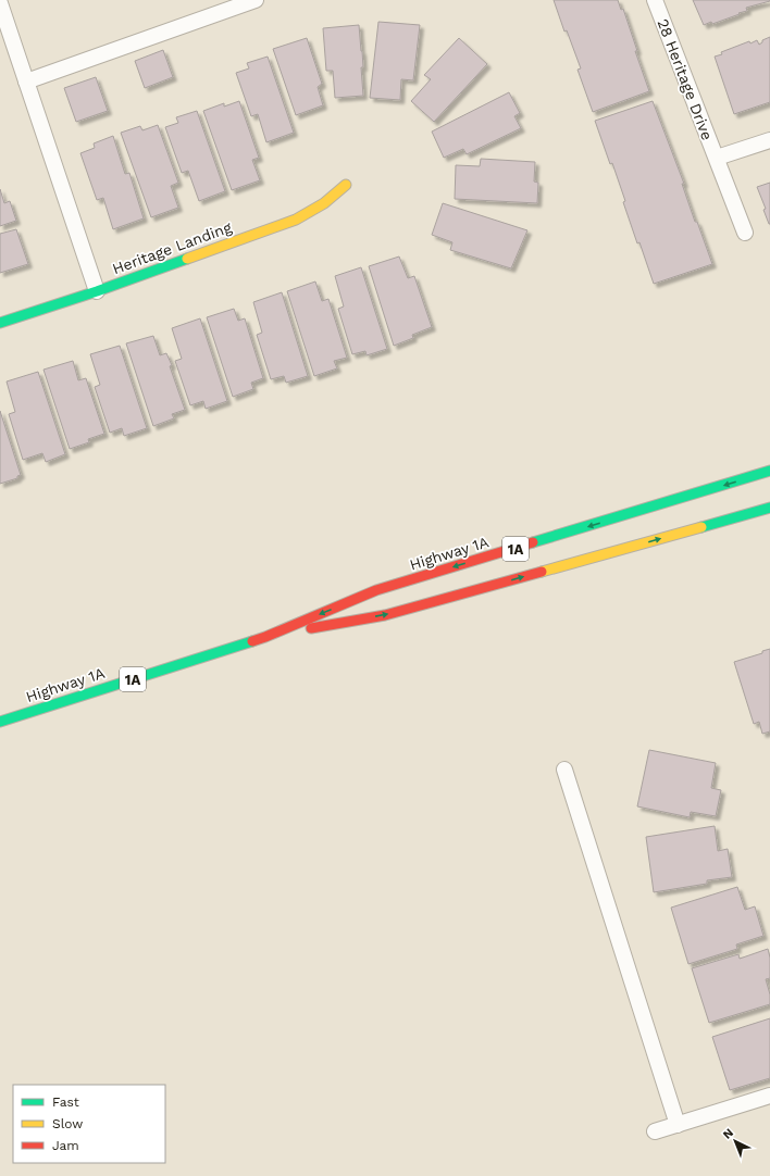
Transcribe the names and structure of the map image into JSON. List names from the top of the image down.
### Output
{
  "streets": {
    "main road": ["Heritage Landing", "1A", "Highway 1A"],
    "lane": ["28 Heritage Drive"]
  },
  "legend": ["Fast", "Slow", "Jam"],
  "north": "top left"
}
